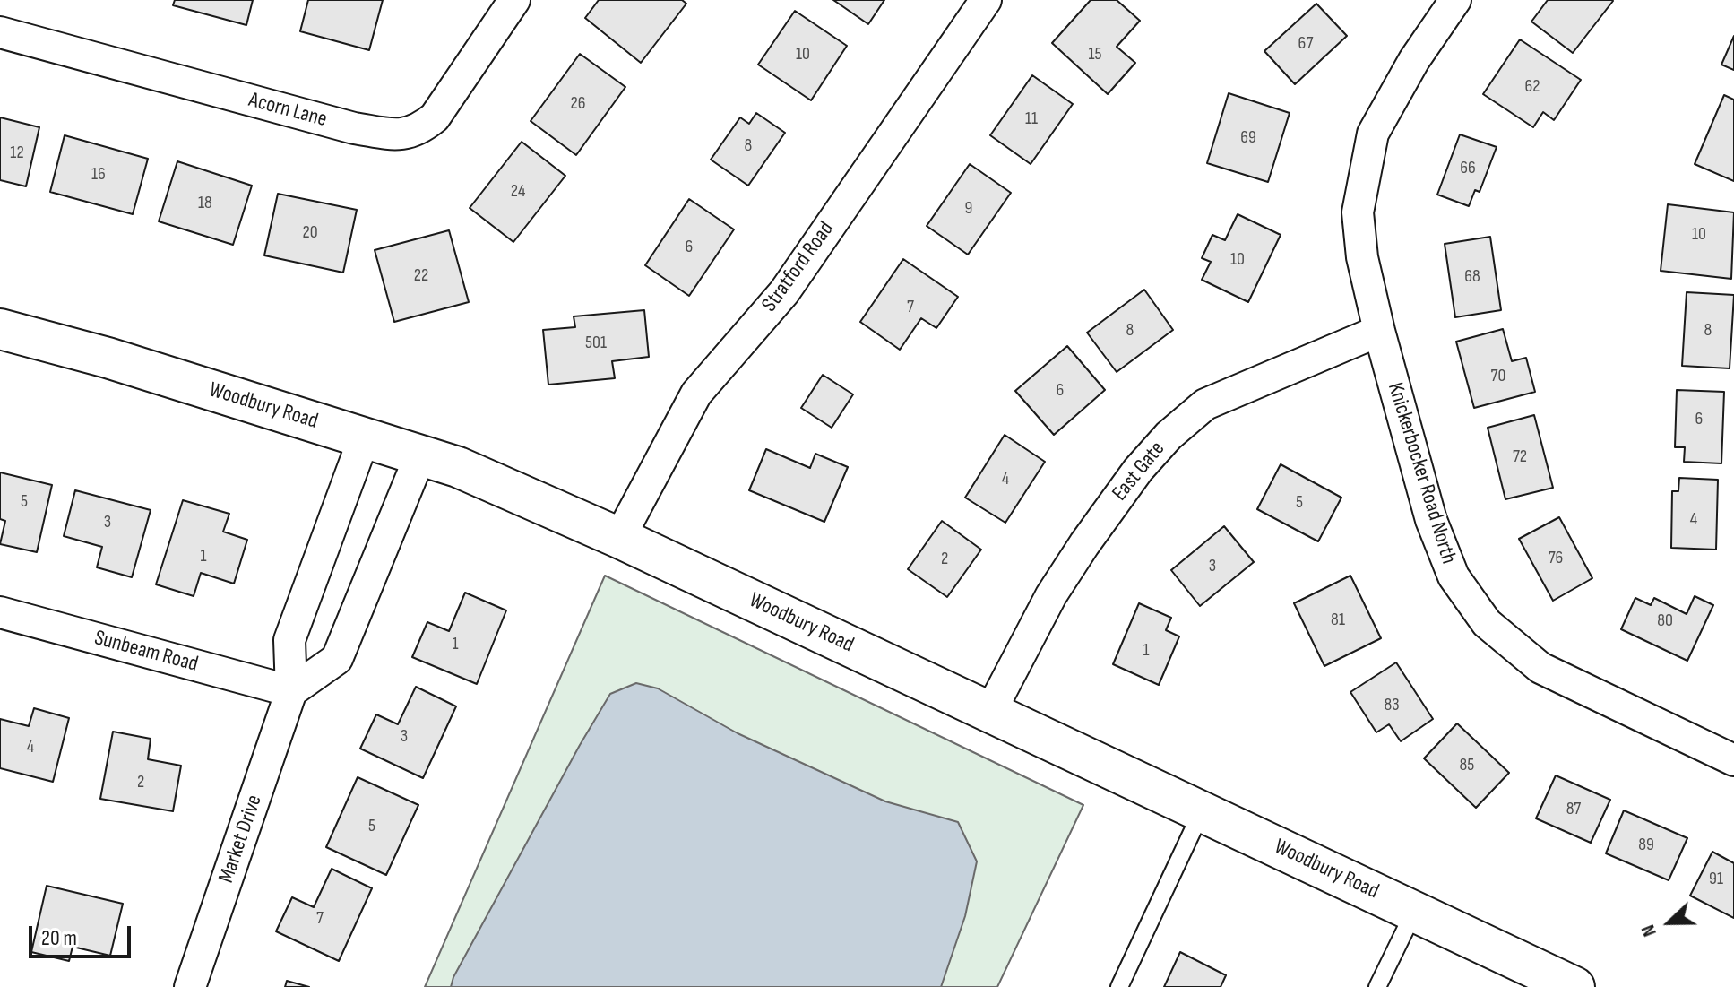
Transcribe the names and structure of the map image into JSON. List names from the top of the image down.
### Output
{
  "streets": {
    "main road": ["Woodbury Road"],
    "street": [
      "Acorn Lane",
      "Stratford Road",
      "East Gate",
      "Knickerbocker Road North",
      "Sunbeam Road",
      "Market Drive"
    ]
  },
  "crossings": [
    ["Stratford Road", "Woodbury Road"],
    ["Woodbury Road", "East Gate"],
    ["Woodbury Road", "Market Drive"],
    ["East Gate", "Knickerbocker Road North"],
    ["Sunbeam Road", "Market Drive"]
  ],
  "house_numbers": [
    "67",
    "10",
    "15",
    "62",
    "26",
    "11",
    "69",
    "8",
    "12",
    "66",
    "16",
    "24",
    "18",
    "9",
    "20",
    "10",
    "6",
    "10",
    "22",
    "68",
    "7",
    "8",
    "8",
    "501",
    "70",
    "6",
    "6",
    "72",
    "4",
    "5",
    "5",
    "4",
    "3",
    "1",
    "76",
    "2",
    "3",
    "81",
    "80",
    "1",
    "1",
    "83",
    "3",
    "4",
    "85",
    "2",
    "87",
    "5",
    "89",
    "91",
    "7"
  ],
  "scale_bar": "20 m",
  "north": "left"
}
